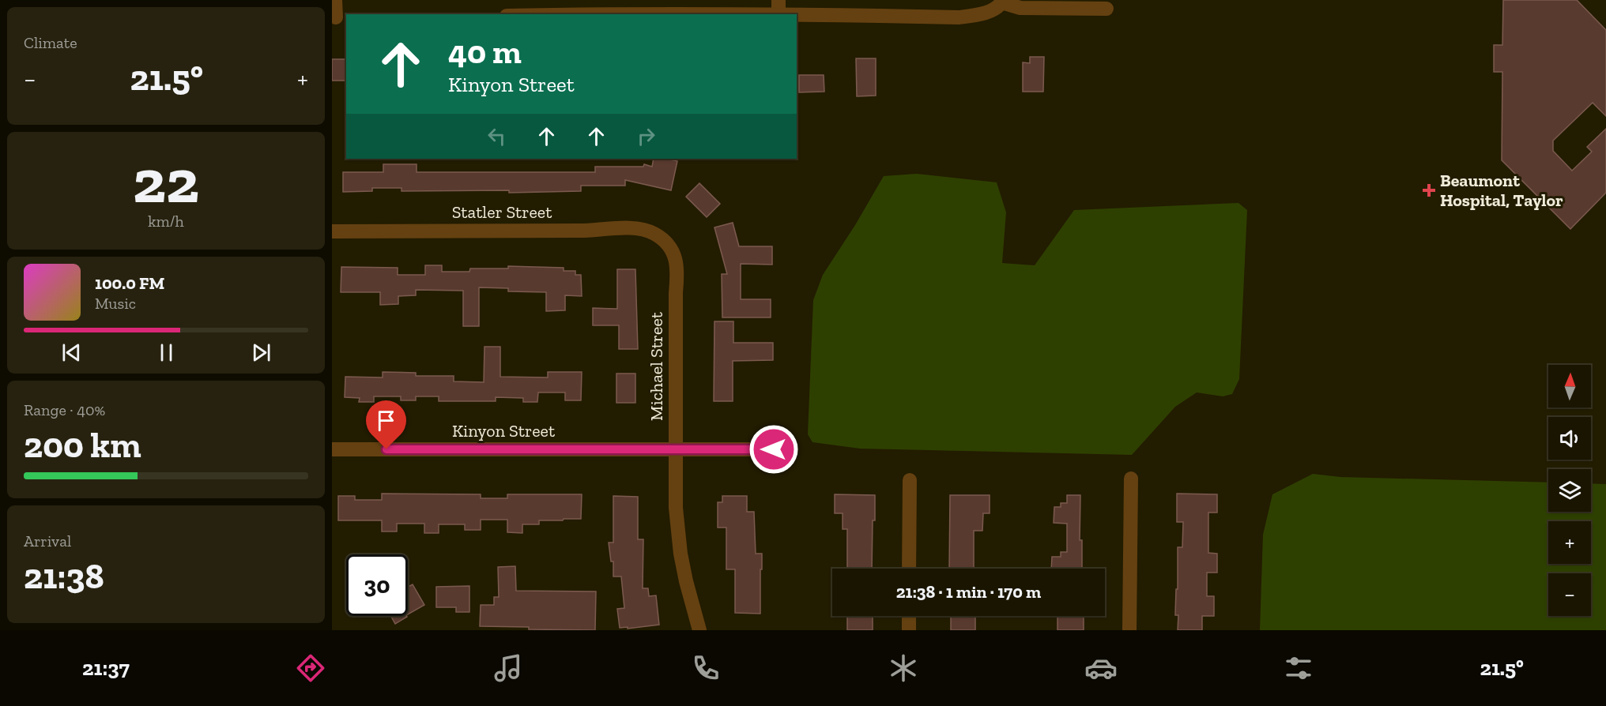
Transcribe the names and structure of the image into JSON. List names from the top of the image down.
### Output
{
  "streets": {
    "street": ["Statler Street", "Michael Street", "Kinyon Street"]
  },
  "crossings": [
    ["Statler Street", "Michael Street"],
    ["Michael Street", "Kinyon Street"]
  ],
  "places": {
    "health": ["Beaumont Hospital, Taylor"]
  },
  "north": "top",
  "page": {
    "tile": [
      "Climate",
      ["22", "km/h"],
      ["Range · 40%", "200 km"],
      ["Arrival", "21:38"]
    ],
    "turn": ["40 m", "Kinyon Street"],
    "heat": ["−", "21.5°", "+"],
    "song": ["100.0 FM", "Music"],
    "map_buttons": ["+", "−"],
    "limit": "30",
    "trip": "21:38 · 1 min · 170 m",
    "tabs": ["21:37", "21.5°"]
  }
}
